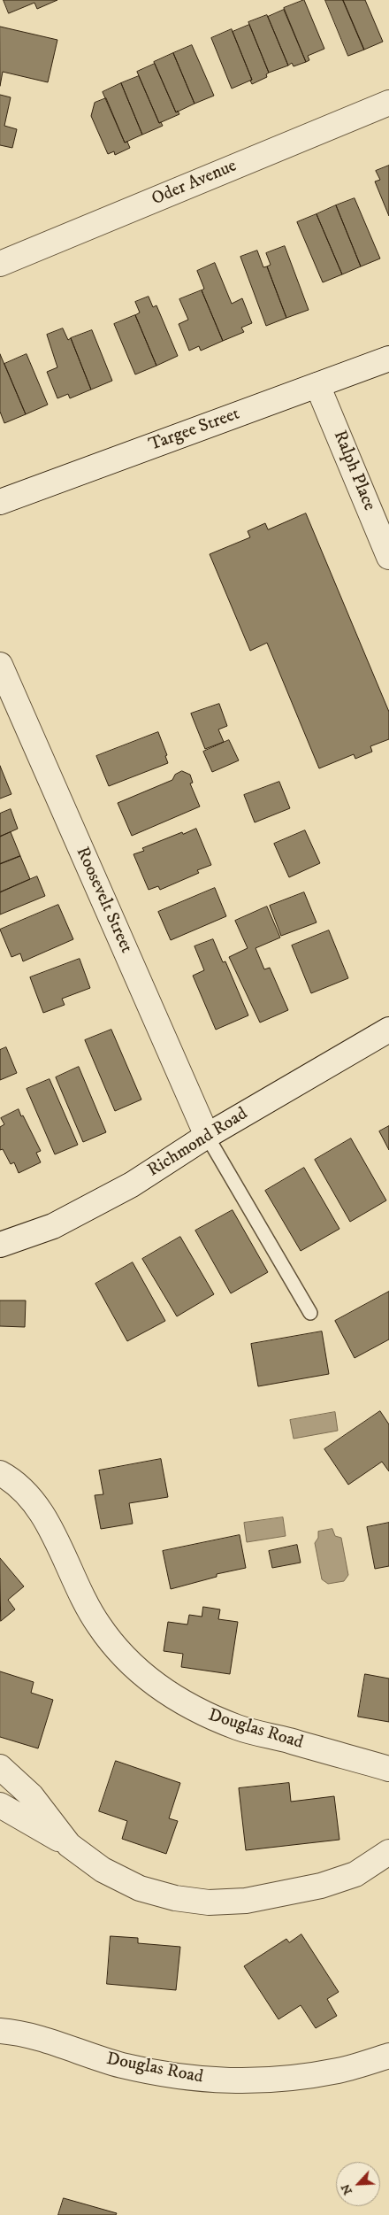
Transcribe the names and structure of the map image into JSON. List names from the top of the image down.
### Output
{
  "streets": {
    "street": [
      "Oder Avenue",
      "Targee Street",
      "Ralph Place",
      "Roosevelt Street",
      "Richmond Road",
      "Douglas Road"
    ]
  },
  "crossings": [
    ["Targee Street", "Ralph Place"],
    ["Roosevelt Street", "Richmond Road"]
  ],
  "north": "bottom left"
}
